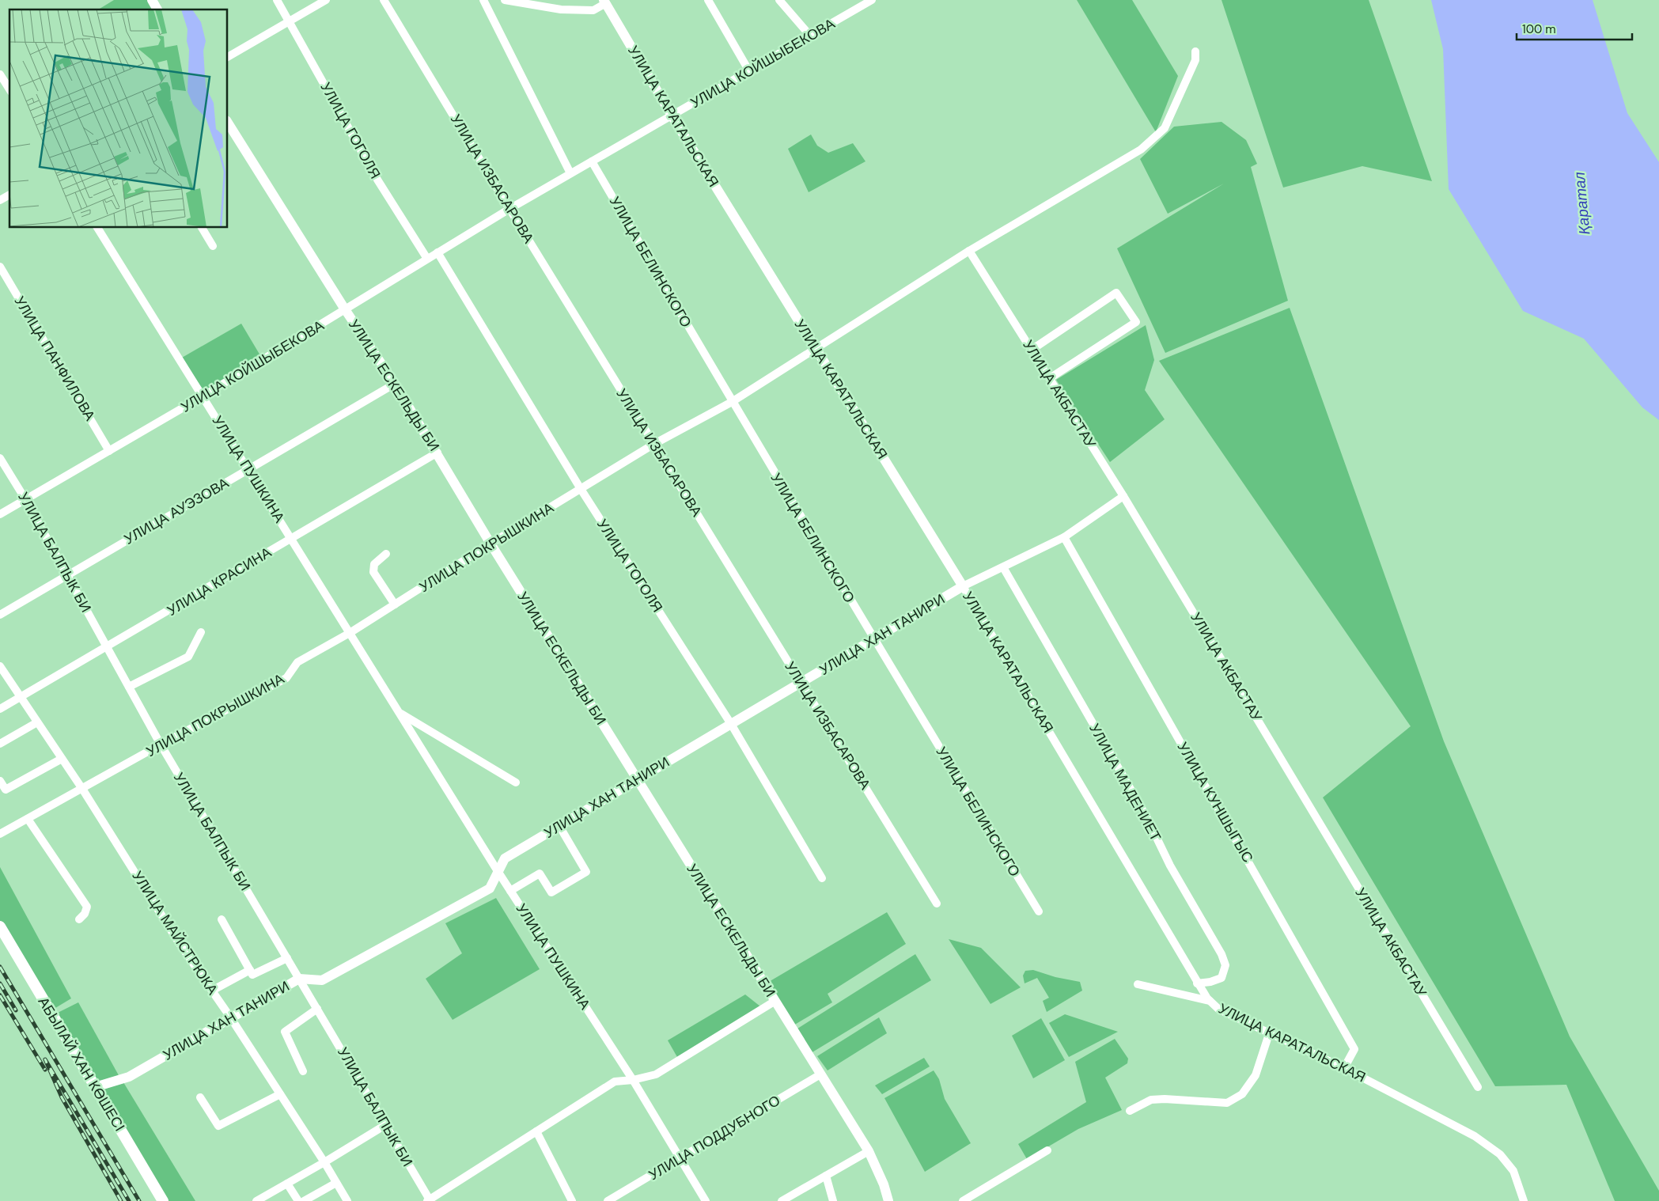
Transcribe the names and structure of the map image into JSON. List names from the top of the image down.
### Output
{
  "streets": {
    "main road": ["АБЫЛАЙ ХАН КӨШЕСІ"],
    "street": [
      "УЛИЦА КОЙШЫБЕКОВА",
      "УЛИЦА КАРАТАЛЬСКАЯ",
      "УЛИЦА ГОГОЛЯ",
      "УЛИЦА ИЗБАСАРОВА",
      "УЛИЦА БЕЛИНСКОГО",
      "УЛИЦА ПАНФИЛОВА",
      "УЛИЦА ЕСКЕЛЬДЫ БИ",
      "УЛИЦА АКБАСТАУ",
      "УЛИЦА ПУШКИНА",
      "УЛИЦА АУЭЗОВА",
      "УЛИЦА ПОКРЫШКИНА",
      "УЛИЦА БАЛПЫК БИ",
      "УЛИЦА КРАСИНА",
      "УЛИЦА ХАН ТАНИРИ",
      "УЛИЦА МАДЕНИЕТ",
      "УЛИЦА КУНШЫГЫС",
      "УЛИЦА МАЙСТРЮКА",
      "УЛИЦА ПОДДУБНОГО"
    ]
  },
  "crossings": [
    ["УЛИЦА КОЙШЫБЕКОВА", "УЛИЦА КАРАТАЛЬСКАЯ"],
    ["УЛИЦА КОЙШЫБЕКОВА", "УЛИЦА ГОГОЛЯ"],
    ["УЛИЦА КОЙШЫБЕКОВА", "УЛИЦА ИЗБАСАРОВА"],
    ["УЛИЦА КОЙШЫБЕКОВА", "УЛИЦА БЕЛИНСКОГО"],
    ["УЛИЦА КОЙШЫБЕКОВА", "УЛИЦА ПАНФИЛОВА"],
    ["УЛИЦА КОЙШЫБЕКОВА", "УЛИЦА ЕСКЕЛЬДЫ БИ"],
    ["УЛИЦА КОЙШЫБЕКОВА", "УЛИЦА ПУШКИНА"],
    ["УЛИЦА КОЙШЫБЕКОВА", "УЛИЦА БАЛПЫК БИ"],
    ["УЛИЦА КАРАТАЛЬСКАЯ", "УЛИЦА ПОКРЫШКИНА"],
    ["УЛИЦА КАРАТАЛЬСКАЯ", "УЛИЦА ХАН ТАНИРИ"],
    ["УЛИЦА КАРАТАЛЬСКАЯ", "УЛИЦА МАДЕНИЕТ"],
    ["УЛИЦА КАРАТАЛЬСКАЯ", "УЛИЦА КУНШЫГЫС"],
    ["УЛИЦА ГОГОЛЯ", "УЛИЦА ПОКРЫШКИНА"],
    ["УЛИЦА ГОГОЛЯ", "УЛИЦА ХАН ТАНИРИ"],
    ["УЛИЦА ИЗБАСАРОВА", "УЛИЦА ПОКРЫШКИНА"],
    ["УЛИЦА ИЗБАСАРОВА", "УЛИЦА ХАН ТАНИРИ"],
    ["УЛИЦА БЕЛИНСКОГО", "УЛИЦА ПОКРЫШКИНА"],
    ["УЛИЦА БЕЛИНСКОГО", "УЛИЦА ХАН ТАНИРИ"],
    ["УЛИЦА ЕСКЕЛЬДЫ БИ", "УЛИЦА АУЭЗОВА"],
    ["УЛИЦА ЕСКЕЛЬДЫ БИ", "УЛИЦА ПОКРЫШКИНА"],
    ["УЛИЦА ЕСКЕЛЬДЫ БИ", "УЛИЦА КРАСИНА"],
    ["УЛИЦА ЕСКЕЛЬДЫ БИ", "УЛИЦА ХАН ТАНИРИ"],
    ["УЛИЦА ЕСКЕЛЬДЫ БИ", "УЛИЦА ПОДДУБНОГО"],
    ["УЛИЦА АКБАСТАУ", "УЛИЦА ПОКРЫШКИНА"],
    ["УЛИЦА АКБАСТАУ", "УЛИЦА ХАН ТАНИРИ"],
    ["УЛИЦА ПУШКИНА", "УЛИЦА АУЭЗОВА"],
    ["УЛИЦА ПУШКИНА", "УЛИЦА ПОКРЫШКИНА"],
    ["УЛИЦА ПУШКИНА", "УЛИЦА КРАСИНА"],
    ["УЛИЦА ПУШКИНА", "УЛИЦА ХАН ТАНИРИ"],
    ["УЛИЦА ПУШКИНА", "УЛИЦА ПОДДУБНОГО"],
    ["УЛИЦА АУЭЗОВА", "УЛИЦА БАЛПЫК БИ"],
    ["УЛИЦА ПОКРЫШКИНА", "УЛИЦА БАЛПЫК БИ"],
    ["УЛИЦА ПОКРЫШКИНА", "УЛИЦА МАЙСТРЮКА"],
    ["УЛИЦА БАЛПЫК БИ", "УЛИЦА КРАСИНА"],
    ["УЛИЦА БАЛПЫК БИ", "УЛИЦА ХАН ТАНИРИ"],
    ["УЛИЦА КРАСИНА", "УЛИЦА МАЙСТРЮКА"],
    ["УЛИЦА ХАН ТАНИРИ", "УЛИЦА МАДЕНИЕТ"],
    ["УЛИЦА ХАН ТАНИРИ", "УЛИЦА КУНШЫГЫС"],
    ["УЛИЦА ХАН ТАНИРИ", "УЛИЦА МАЙСТРЮКА"],
    ["УЛИЦА ХАН ТАНИРИ", "АБЫЛАЙ ХАН КӨШЕСІ"]
  ],
  "water": ["Қаратал"],
  "scale_bar": "100 m"
}
